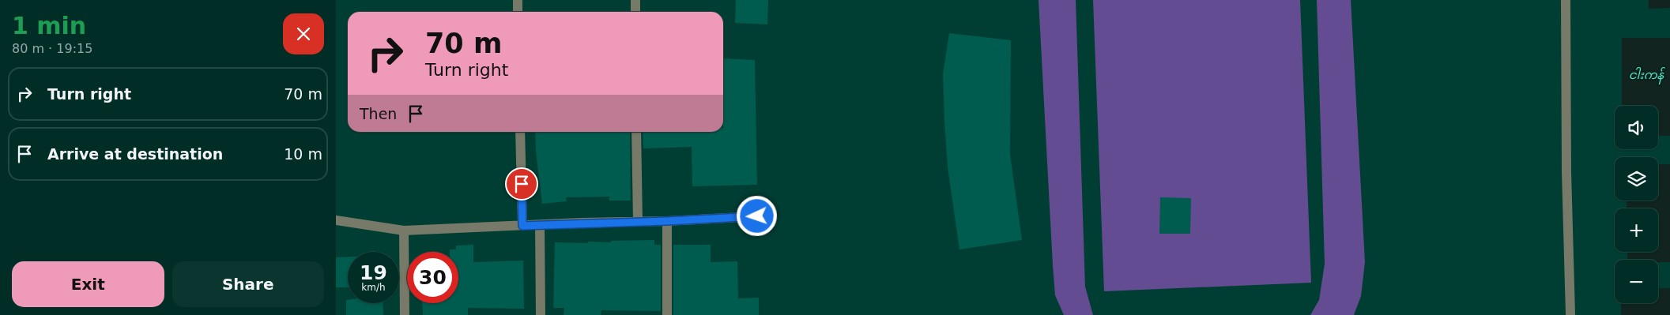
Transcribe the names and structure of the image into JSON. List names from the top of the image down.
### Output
{
  "water": ["ငါးကန်"],
  "page": {
    "heading": ["1 min", "80 m · 19:15"],
    "turn": ["70 m", "Turn right"],
    "list": [
      {
        "name": "Turn right",
        "value": "70 m"
      },
      {
        "name": "Arrive at destination",
        "value": "10 m"
      }
    ],
    "then": "Then",
    "map_buttons": ["+", "−"],
    "speed": "19 km/h",
    "limit": "30",
    "buttons": ["Exit", "Share"]
  }
}
